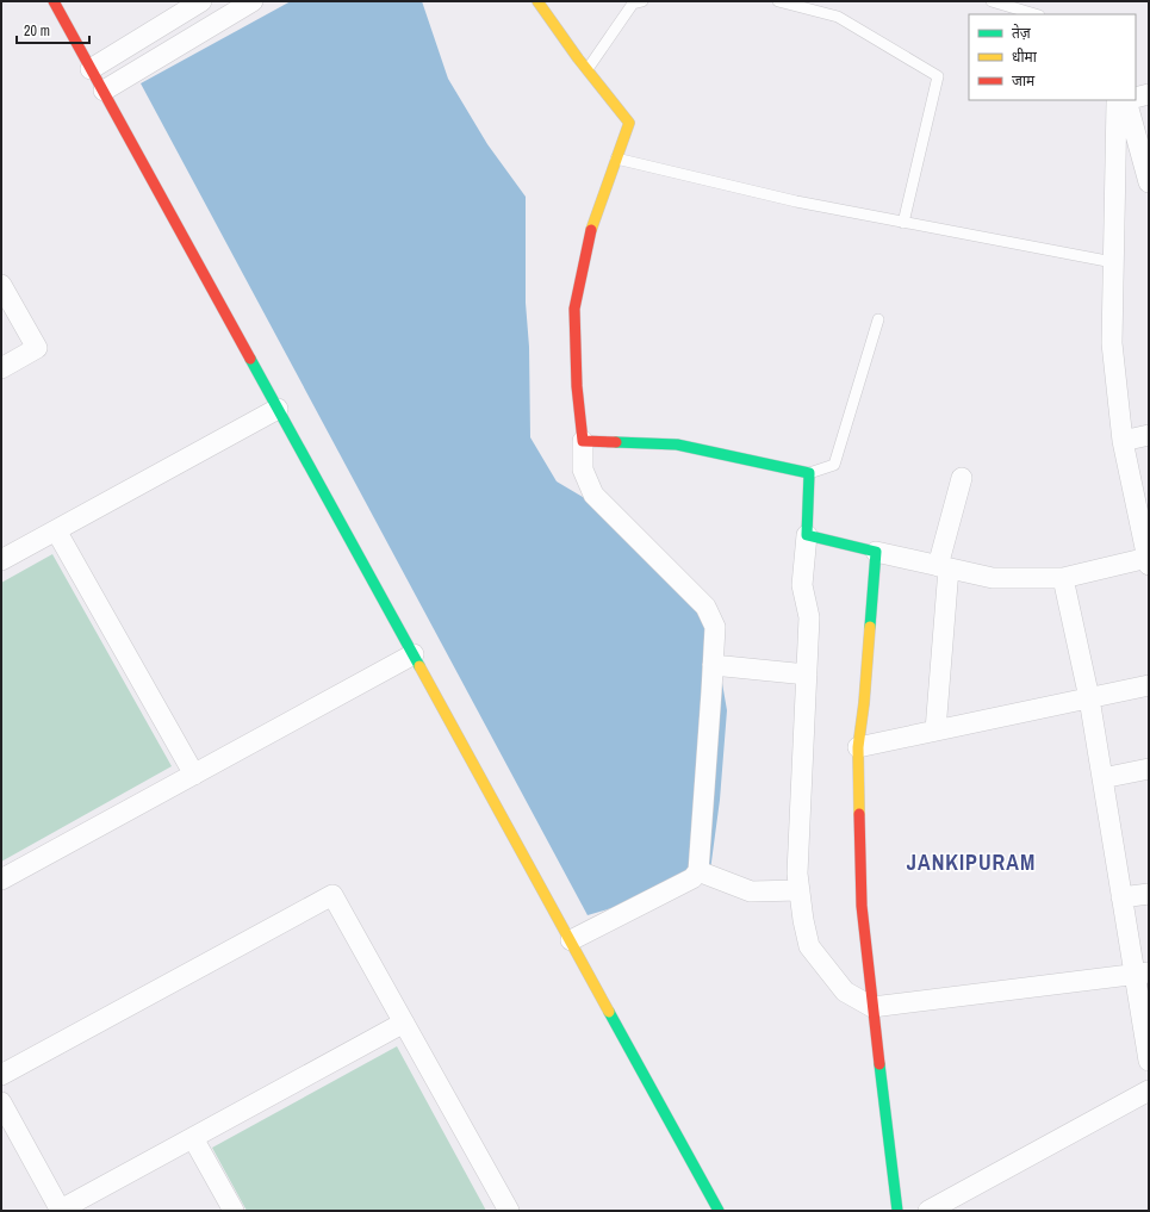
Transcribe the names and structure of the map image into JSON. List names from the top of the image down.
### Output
{
  "districts": ["JANKIPURAM"],
  "legend": ["तेज़", "धीमा", "जाम"],
  "scale_bar": "20 m"
}
